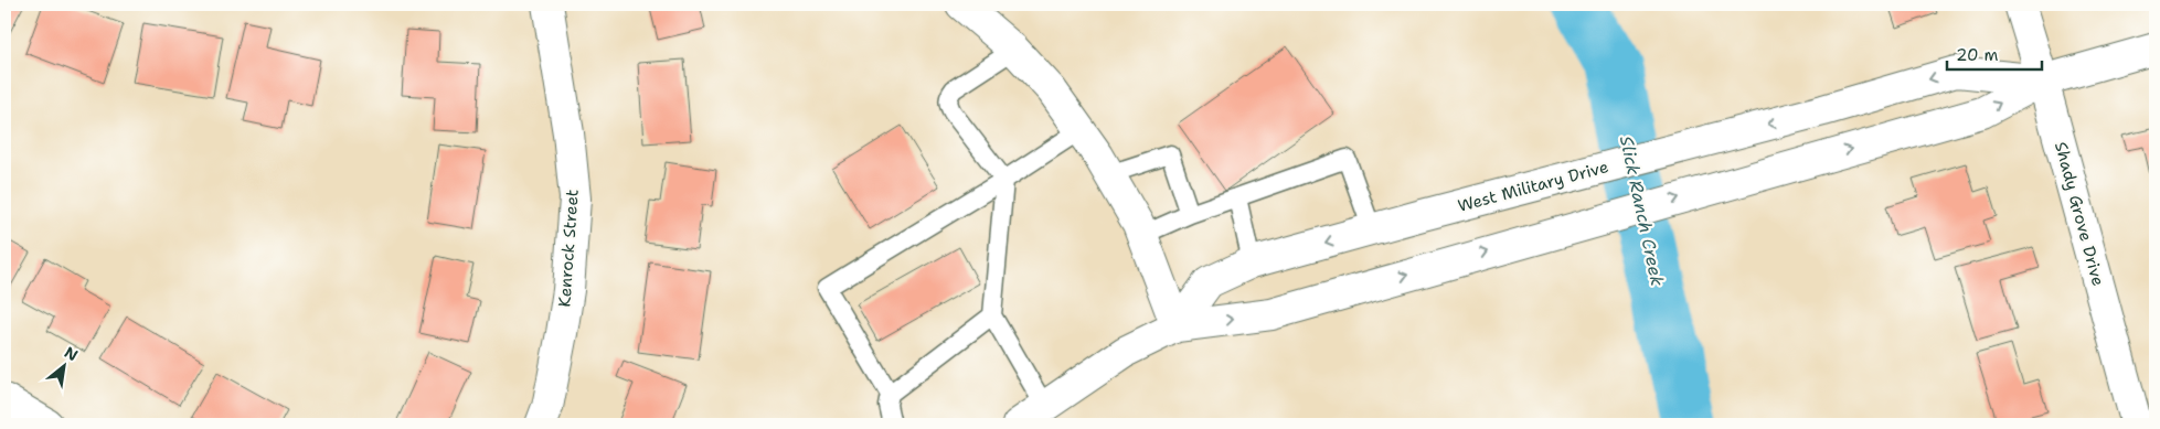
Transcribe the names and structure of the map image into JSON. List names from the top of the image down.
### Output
{
  "streets": {
    "main road": ["West Military Drive", "Shady Grove Drive", "Kenrock Street"]
  },
  "crossings": [
    ["West Military Drive", "Shady Grove Drive"]
  ],
  "water": ["Slick Ranch Creek"],
  "scale_bar": "20 m",
  "north": "top right"
}
